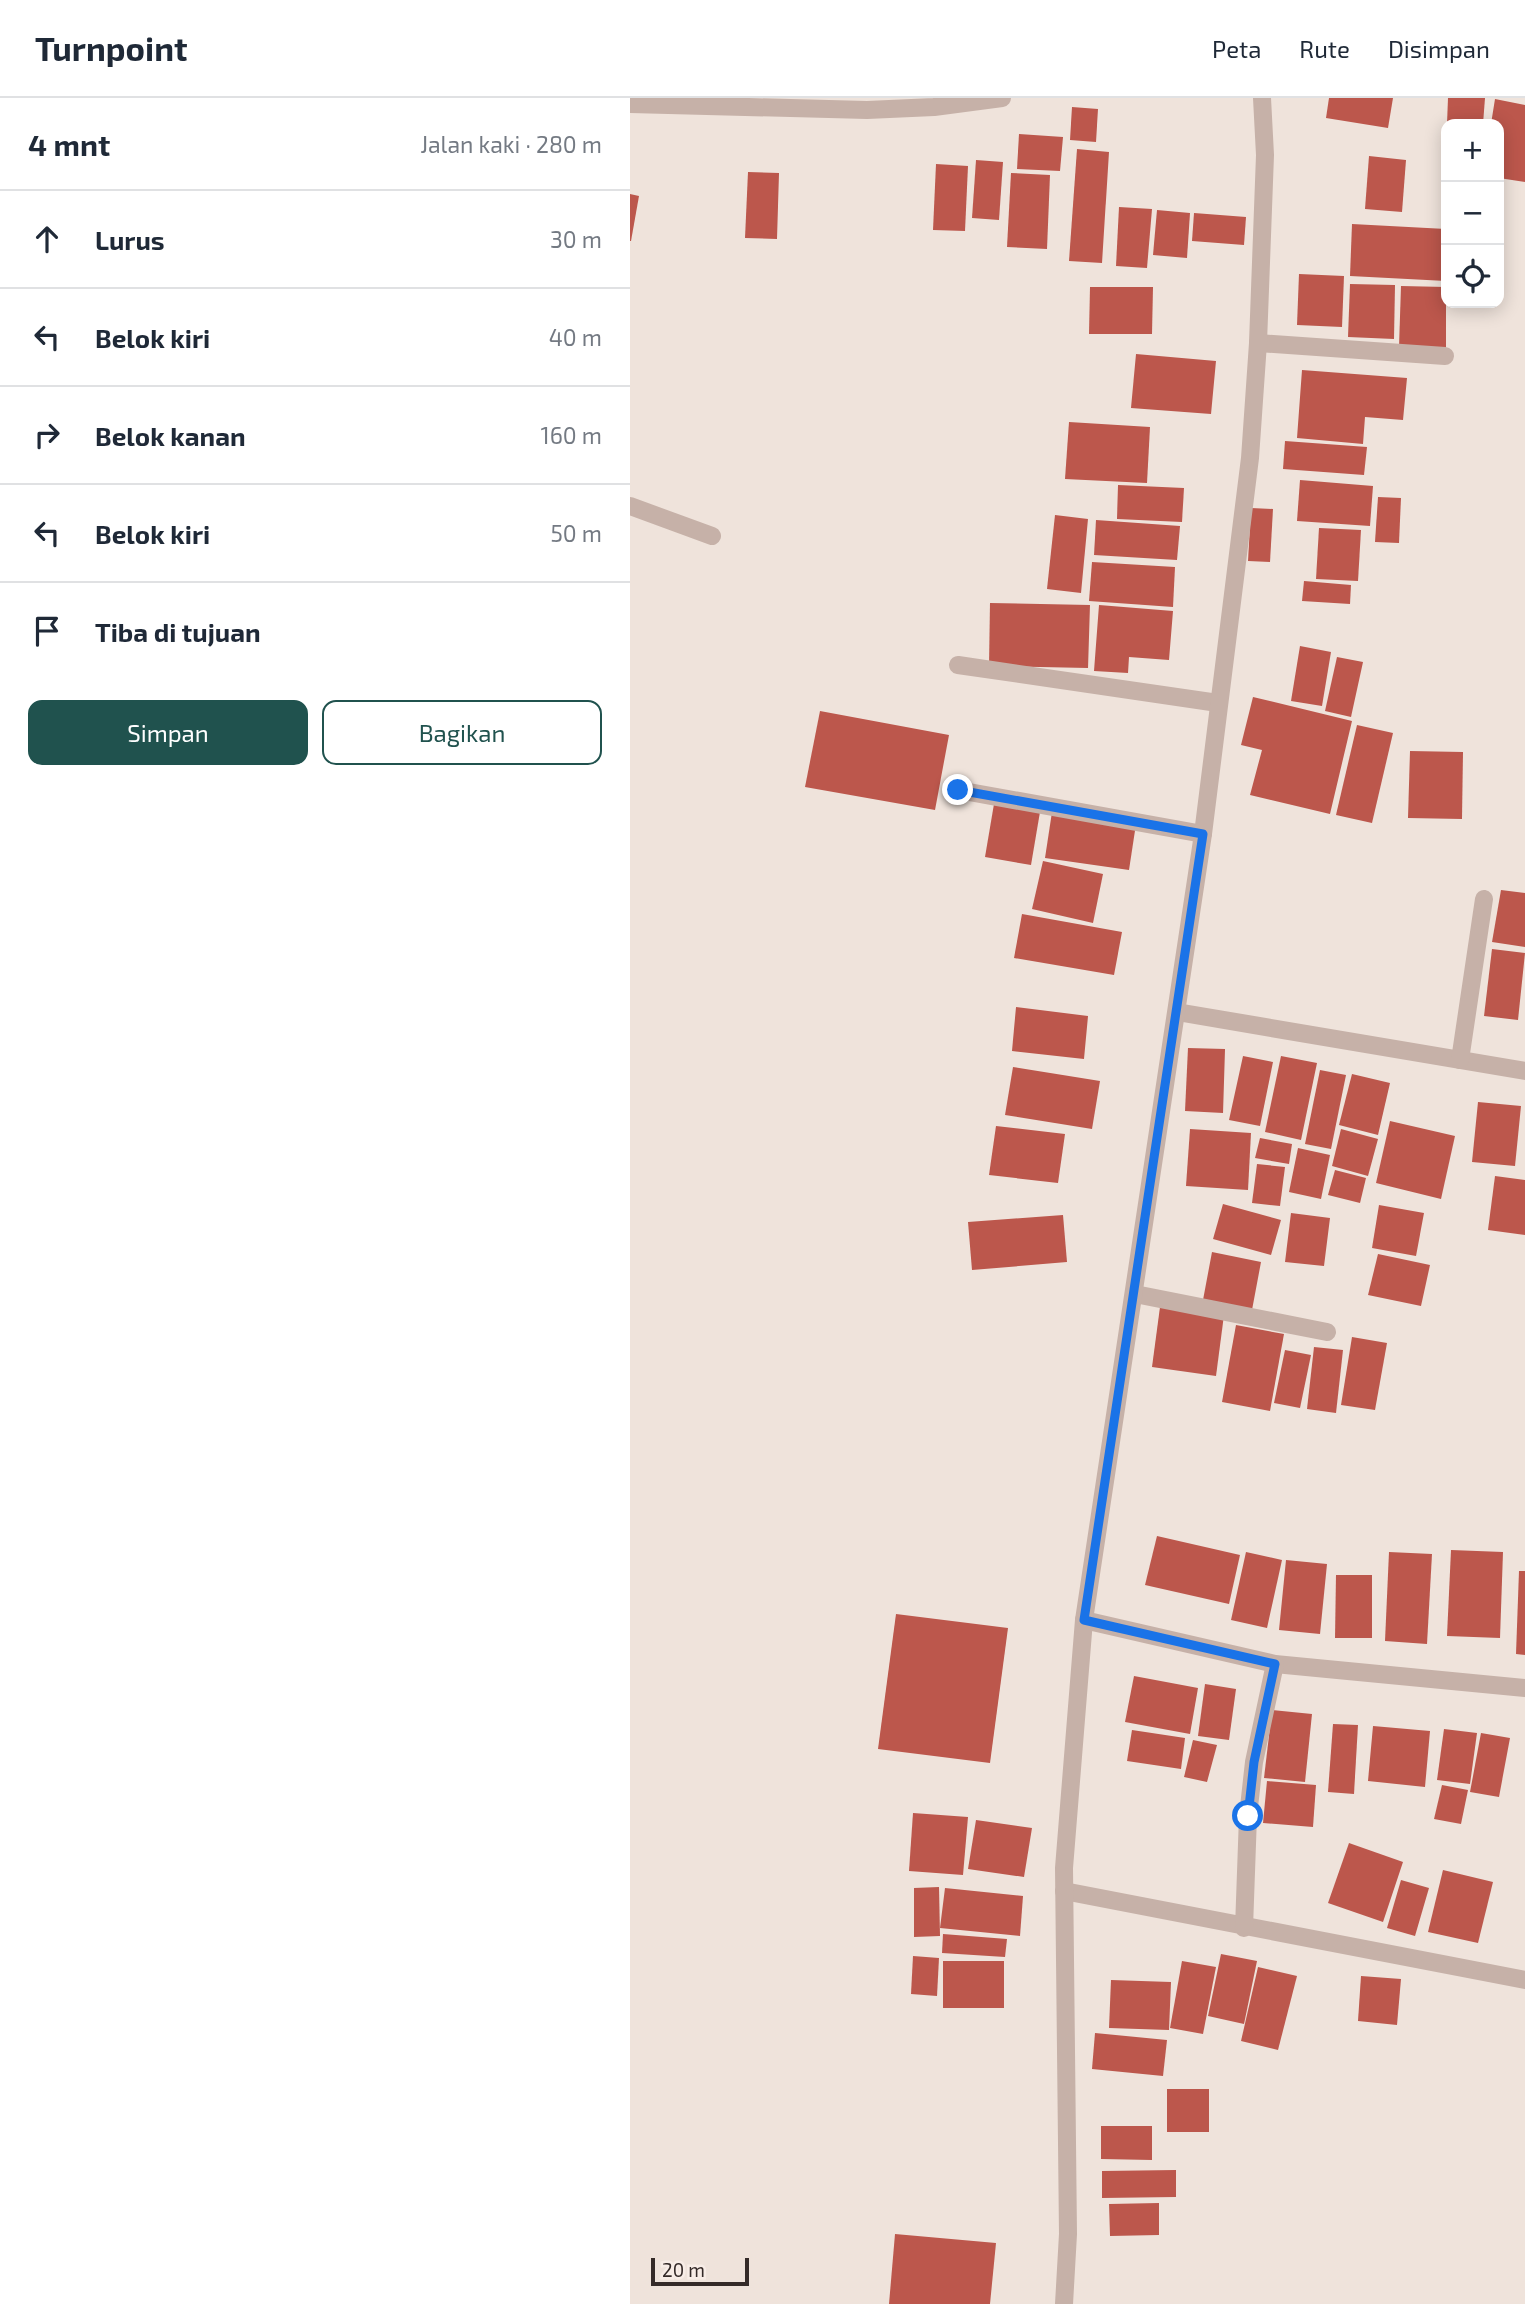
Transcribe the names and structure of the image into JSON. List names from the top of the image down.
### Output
{
  "scale_bar": "20 m",
  "page": {
    "header": "Turnpoint",
    "nav": ["Peta", "Rute", "Disimpan"],
    "heading": ["4 mnt", "Jalan kaki · 280 m"],
    "map_buttons": ["+", "−"],
    "list": [
      ["Lurus", "30 m"],
      ["Belok kiri", "40 m"],
      ["Belok kanan", "160 m"],
      ["Belok kiri", "50 m"],
      "Tiba di tujuan"
    ],
    "buttons": ["Simpan", "Bagikan"],
    "scale": "20 m"
  }
}
